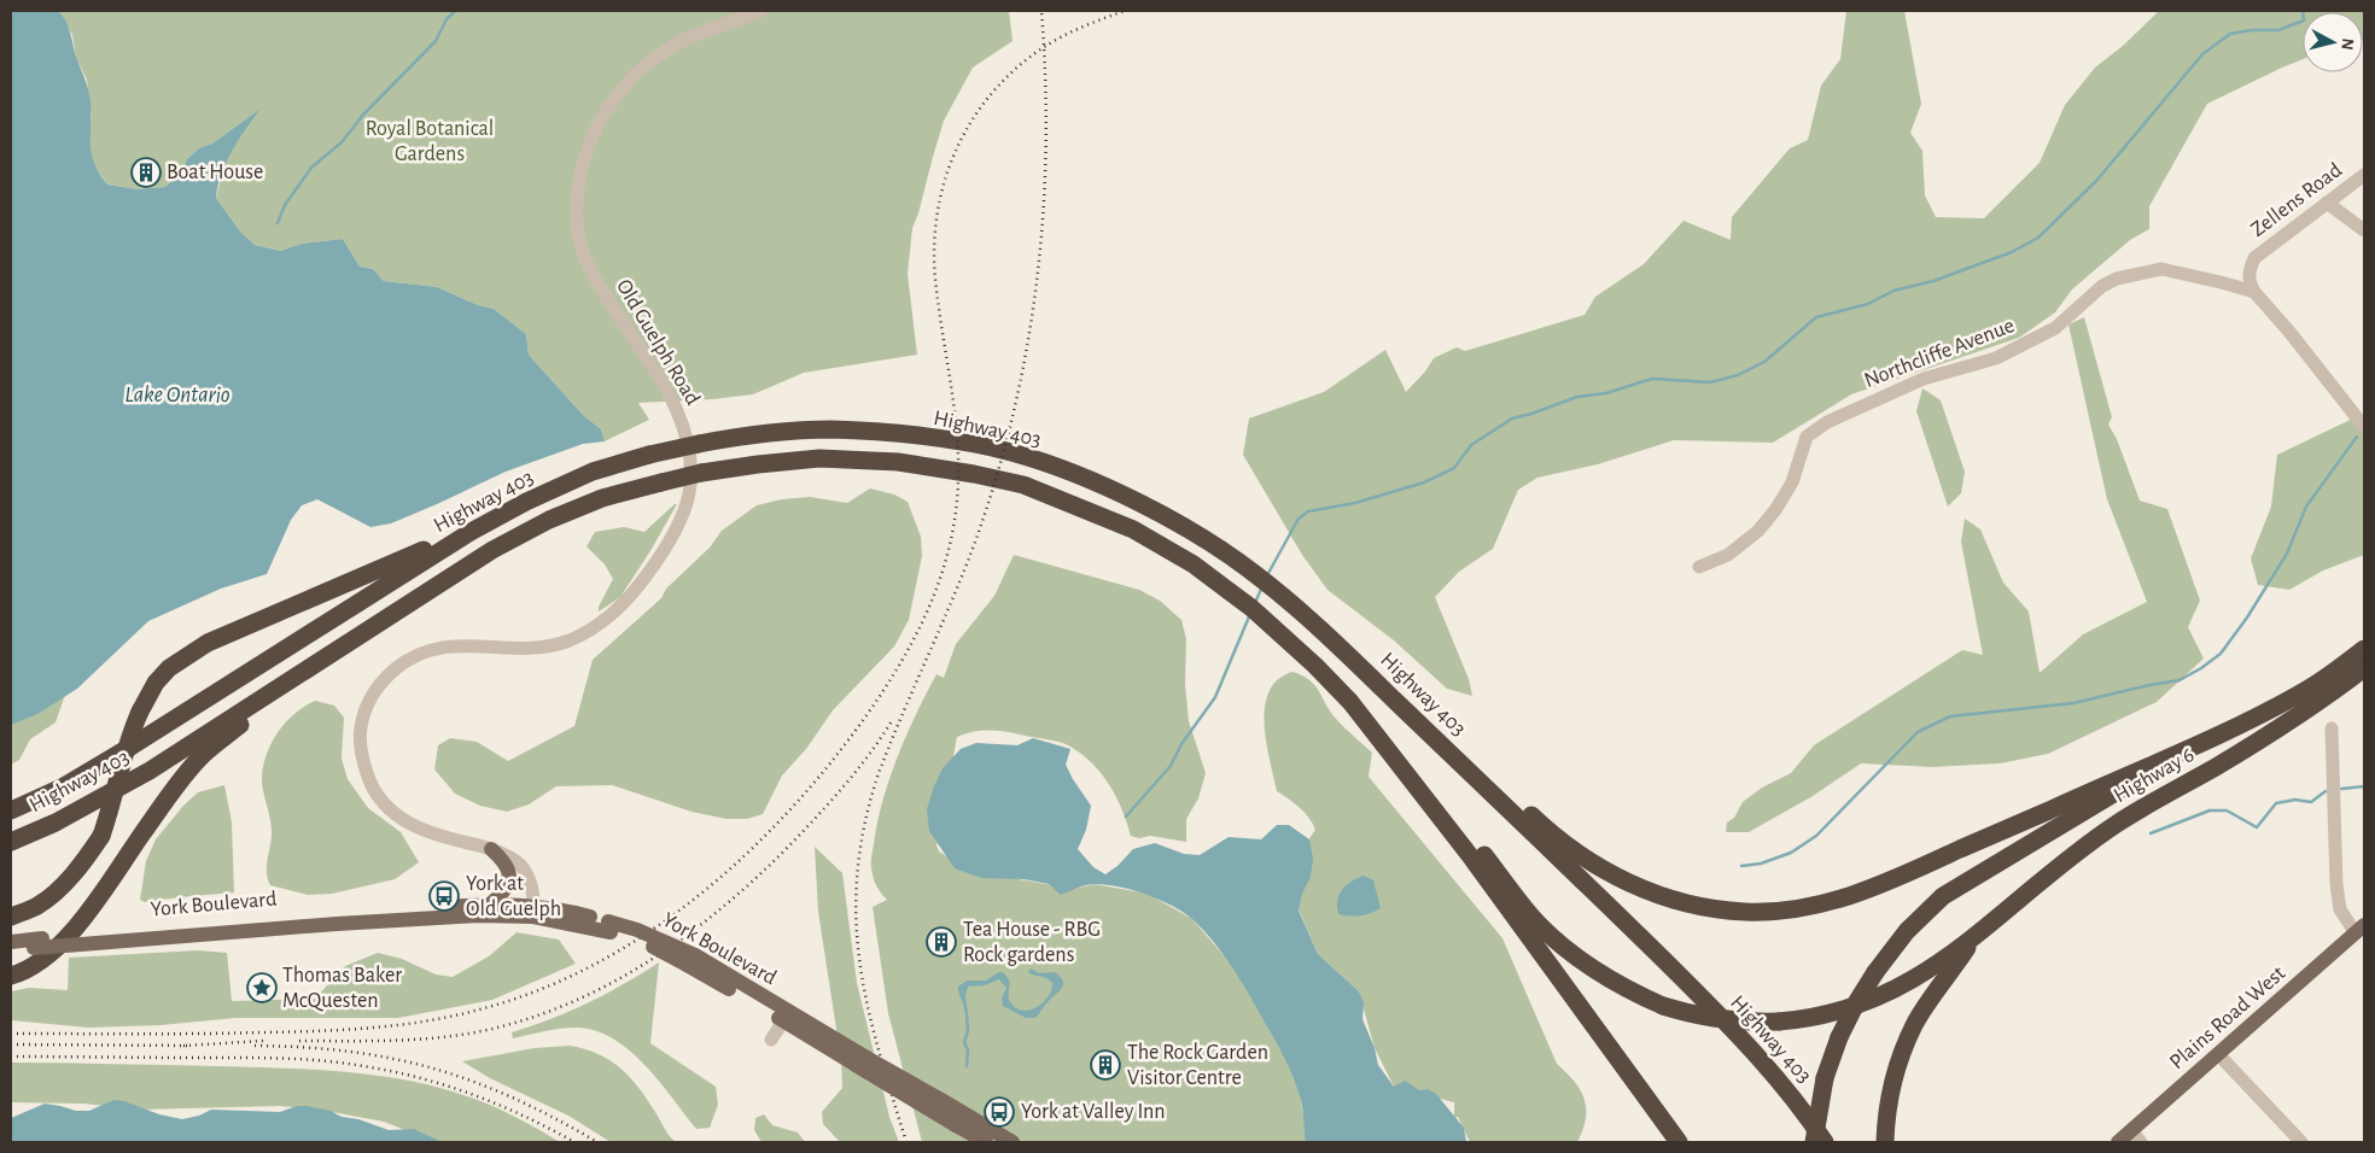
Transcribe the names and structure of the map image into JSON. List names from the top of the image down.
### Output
{
  "streets": {
    "highway": ["Highway 403", "Highway 6"],
    "main road": ["York Boulevard", "Plains Road West"],
    "street": ["Zellens Road", "Old Guelph Road", "Northcliffe Avenue"]
  },
  "crossings": [
    ["Zellens Road", "Northcliffe Avenue"],
    ["Old Guelph Road", "York Boulevard"]
  ],
  "water": ["Lake Ontario"],
  "parks": ["Royal Botanical Gardens"],
  "places": {
    "building": ["Boat House", "Tea House - RBG Rock gardens", "The Rock Garden Visitor Centre"],
    "bus stop": ["York at Old Guelph", "York at Valley Inn"],
    "place": ["Thomas Baker McQuesten"]
  },
  "north": "right"
}
